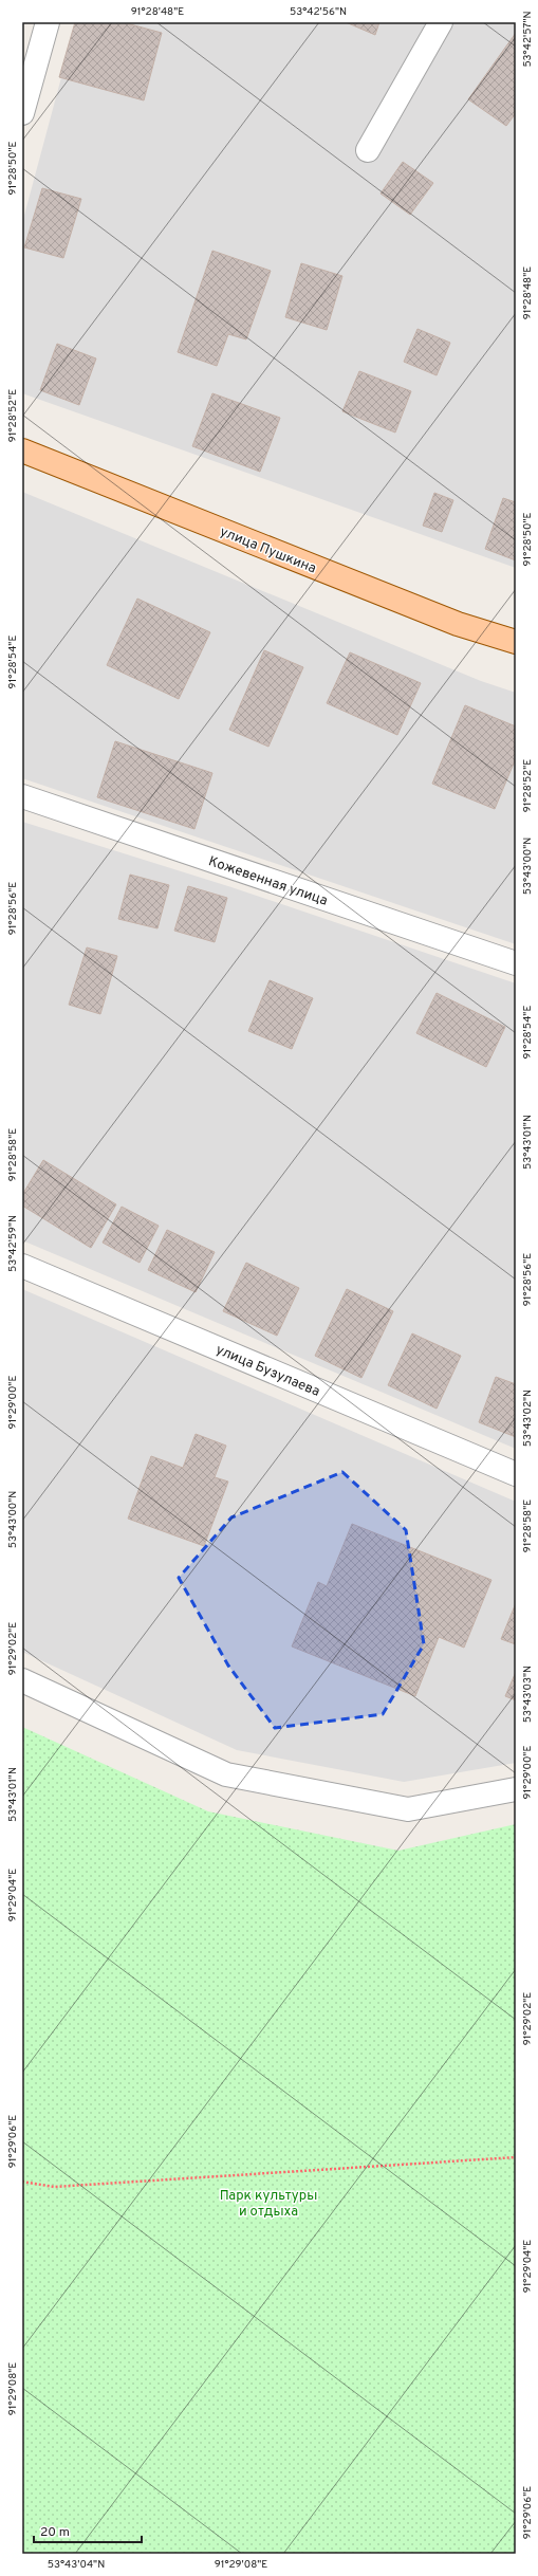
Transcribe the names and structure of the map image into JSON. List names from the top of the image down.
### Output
{
  "streets": {
    "main road": ["улица Пушкина"],
    "street": ["Кожевенная улица", "улица Бузулаева"]
  },
  "parks": ["Парк культуры и отдыха"],
  "scale_bar": "20 m",
  "coordinates": [
    "91°28'48\"E",
    "53°42'56\"N",
    "53°42'57\"N",
    "91°28'50\"E",
    "91°28'52\"E",
    "91°28'54\"E",
    "53°43'00\"N",
    "91°28'56\"E",
    "53°43'01\"N",
    "91°28'58\"E",
    "53°42'59\"N",
    "91°29'00\"E",
    "53°43'02\"N",
    "91°29'02\"E",
    "53°43'03\"N",
    "91°29'04\"E",
    "91°29'06\"E",
    "91°29'08\"E",
    "53°43'04\"N"
  ]
}
